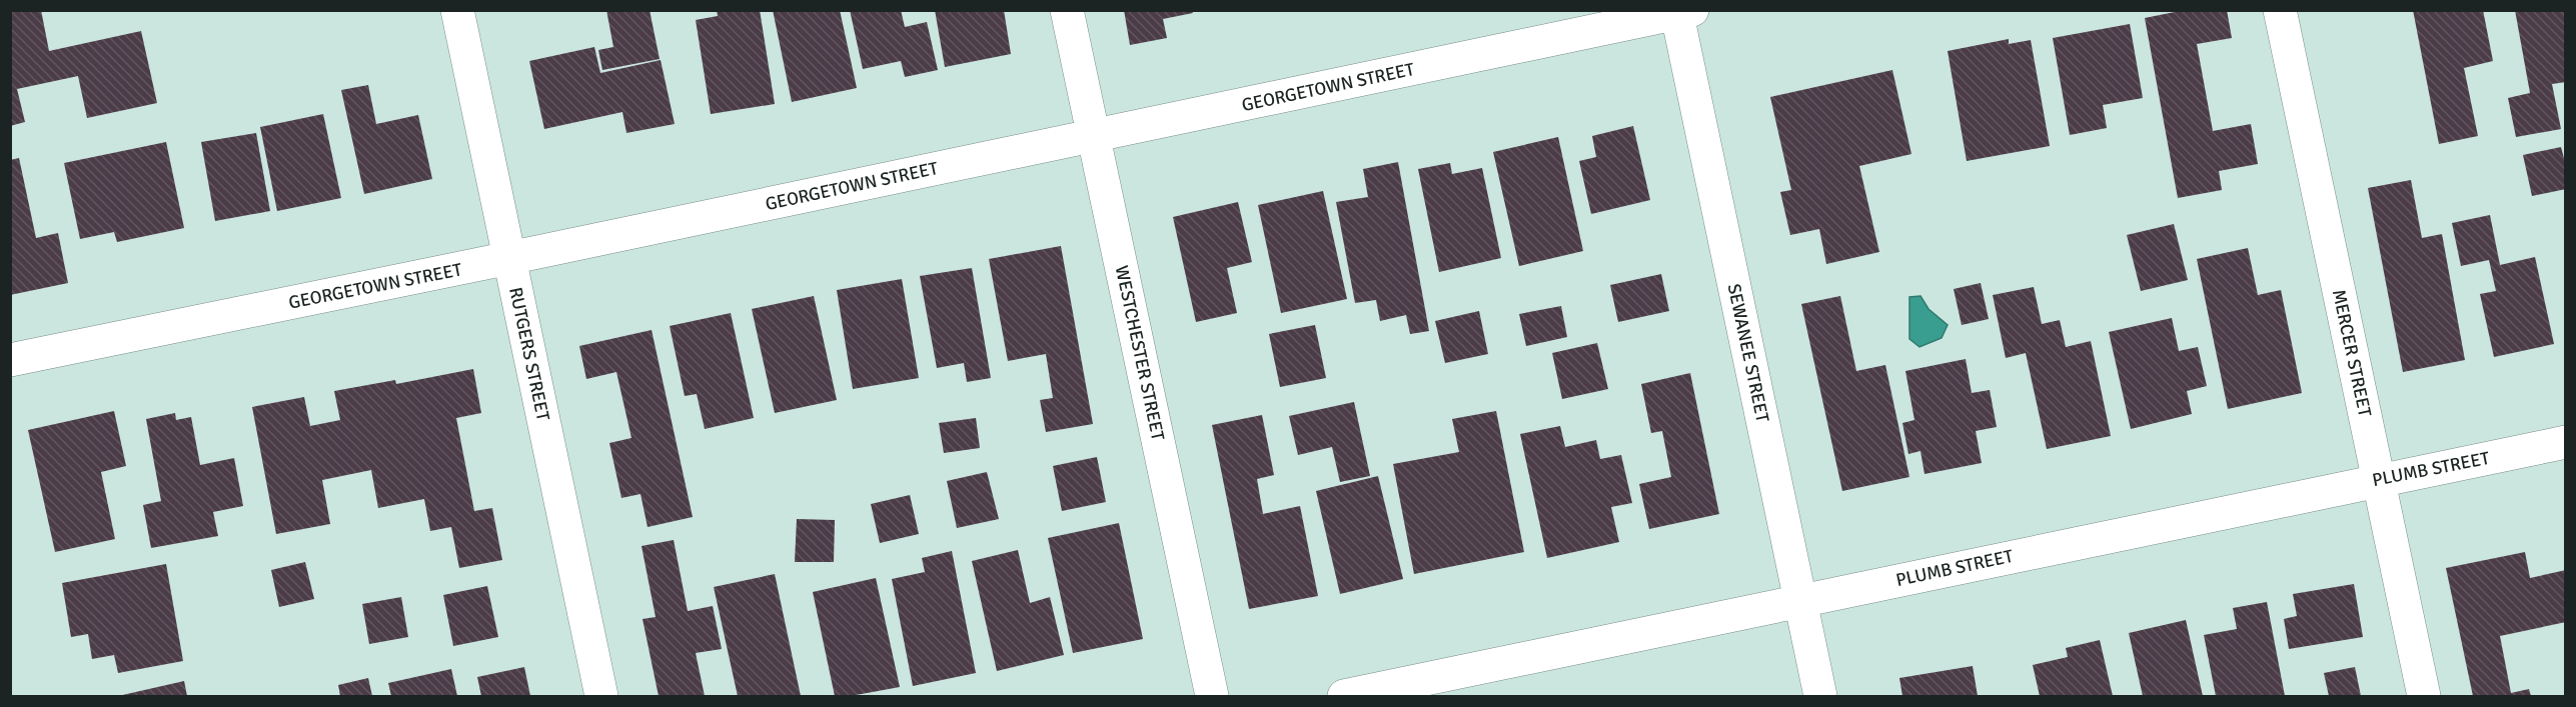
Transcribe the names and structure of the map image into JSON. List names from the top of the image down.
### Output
{
  "streets": {
    "street": [
      "GEORGETOWN STREET",
      "WESTCHESTER STREET",
      "SEWANEE STREET",
      "MERCER STREET",
      "RUTGERS STREET",
      "PLUMB STREET"
    ]
  },
  "crossings": [
    ["GEORGETOWN STREET", "WESTCHESTER STREET"],
    ["GEORGETOWN STREET", "SEWANEE STREET"],
    ["GEORGETOWN STREET", "RUTGERS STREET"],
    ["SEWANEE STREET", "PLUMB STREET"],
    ["MERCER STREET", "PLUMB STREET"]
  ]
}
